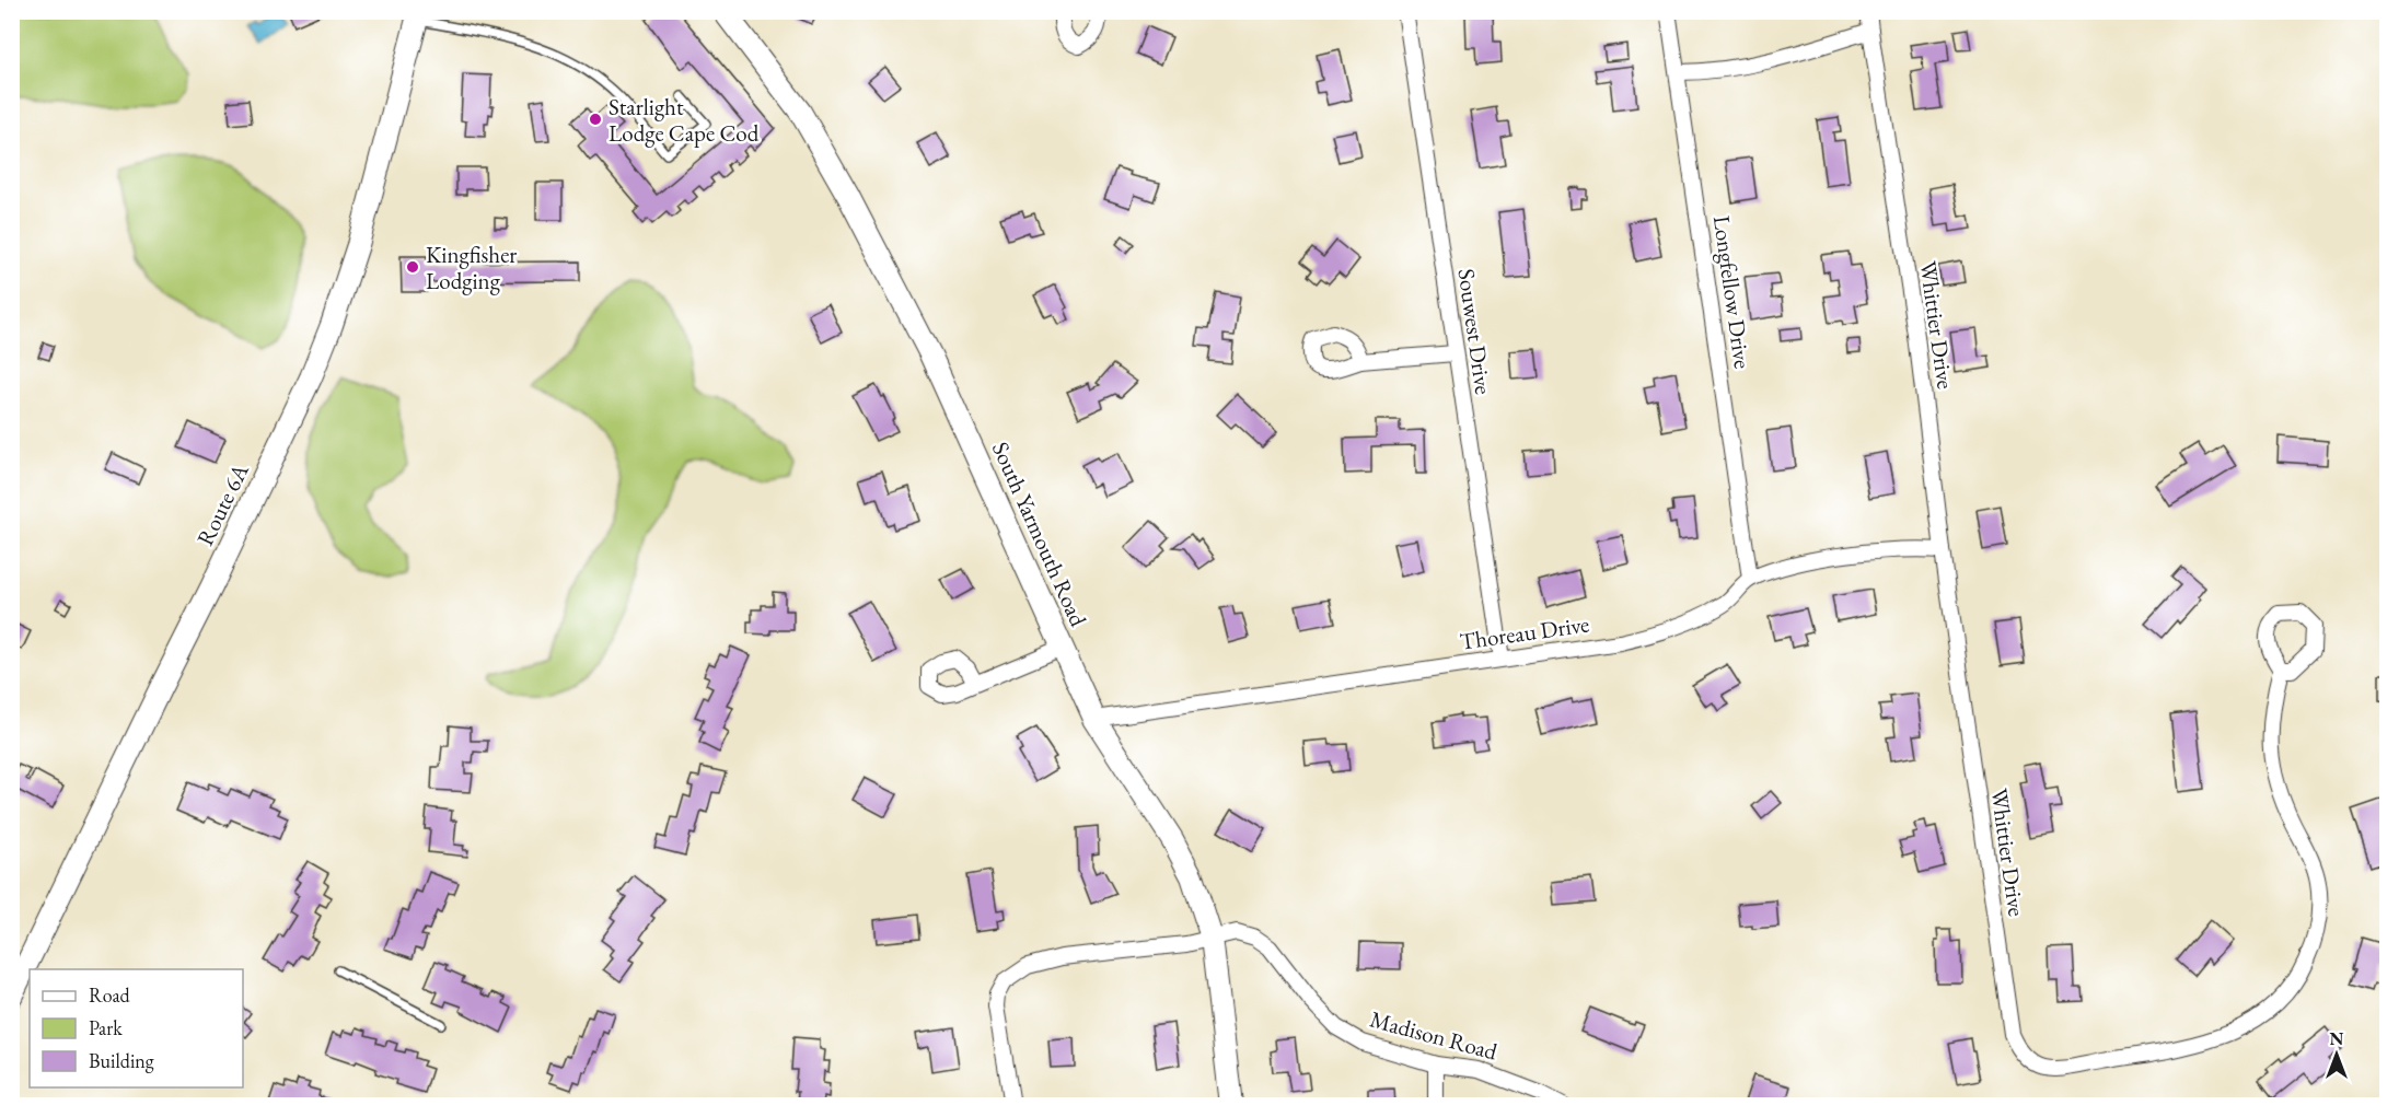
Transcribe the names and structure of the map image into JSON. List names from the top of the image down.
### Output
{
  "streets": {
    "main road": ["Route 6A", "South Yarmouth Road"],
    "street": [
      "Longfellow Drive",
      "Whittier Drive",
      "Souwest Drive",
      "Thoreau Drive",
      "Madison Road"
    ]
  },
  "crossings": [
    ["Longfellow Drive", "Thoreau Drive"],
    ["Whittier Drive", "Thoreau Drive"],
    ["Souwest Drive", "Thoreau Drive"],
    ["South Yarmouth Road", "Thoreau Drive"],
    ["South Yarmouth Road", "Madison Road"]
  ],
  "places": ["Starlight Lodge Cape Cod", "Kingfisher Lodging"],
  "legend": ["Road", "Park", "Building"],
  "north": "top"
}
